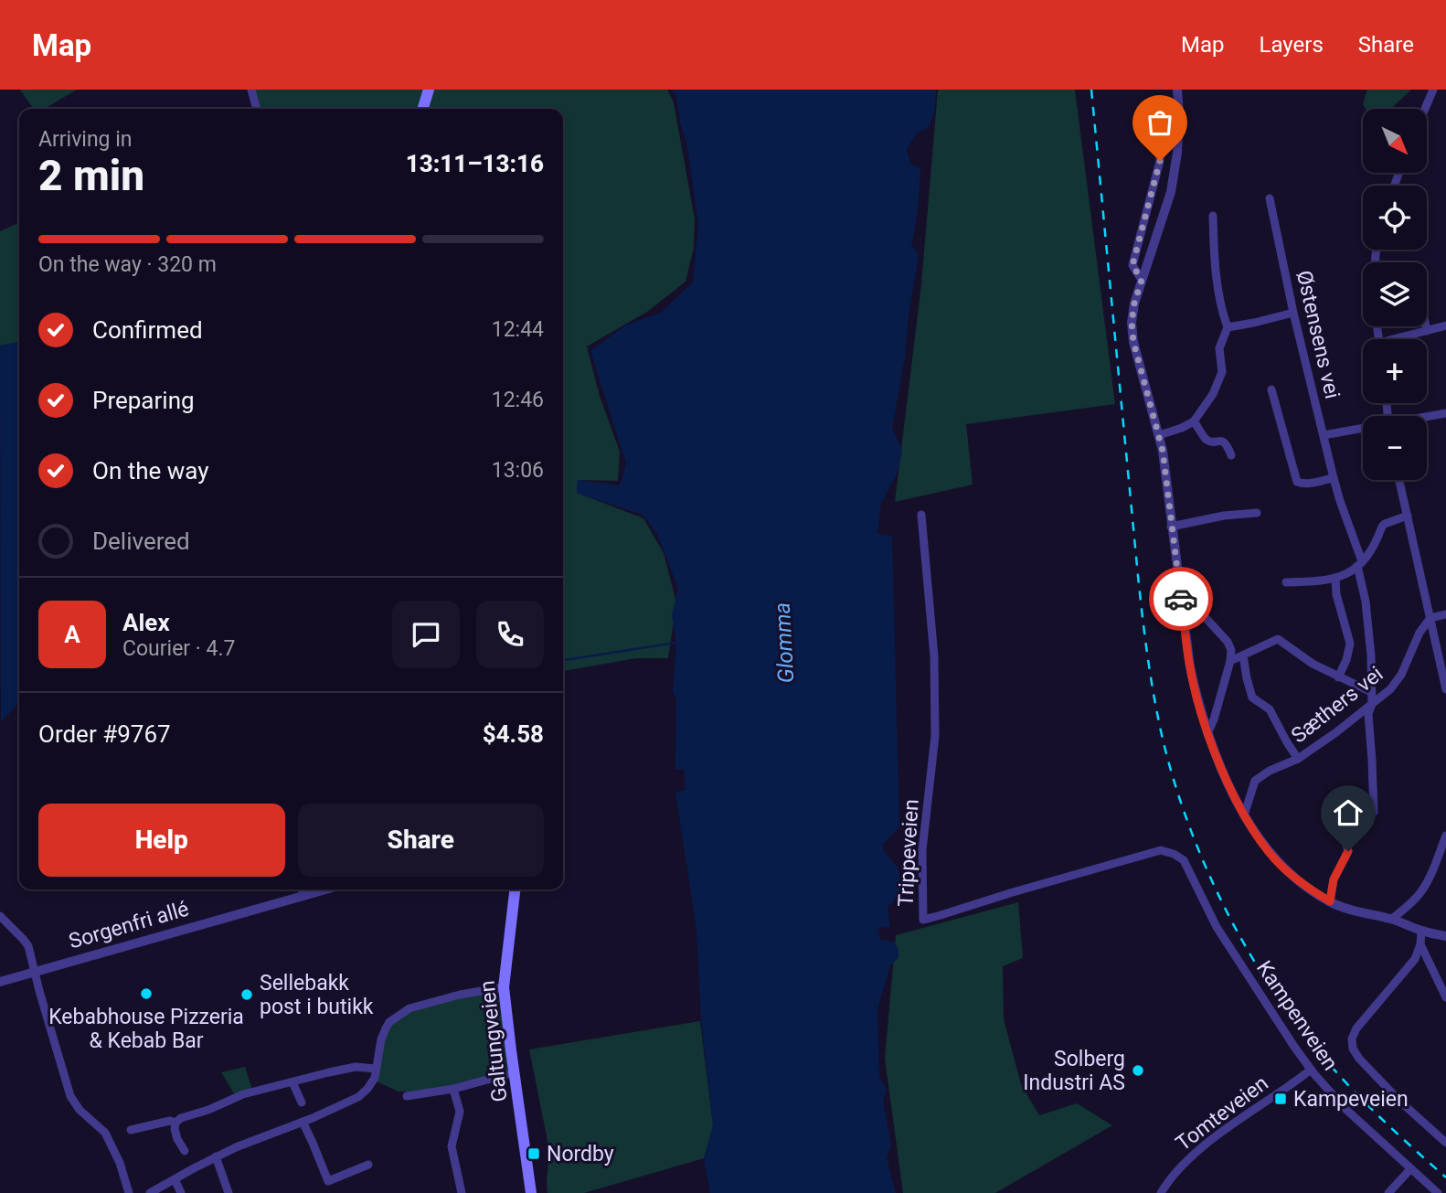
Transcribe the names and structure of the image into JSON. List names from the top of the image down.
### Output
{
  "streets": {
    "main road": ["Galtungveien"],
    "street": [
      "Østensens vei",
      "Sæthers vei",
      "Trippeveien",
      "Sorgenfri allé",
      "Kampenveien",
      "Tomteveien"
    ]
  },
  "crossings": [
    ["Østensens vei", "Sæthers vei"],
    ["Trippeveien", "Kampenveien"],
    ["Kampenveien", "Tomteveien"]
  ],
  "water": ["Glomma"],
  "places": {
    "other": ["Kebabhouse Pizzeria & Kebab Bar", "Sellebakk post i butikk", "Solberg Industri AS"],
    "transit": ["Kampeveien", "Nordby"]
  },
  "north": "bottom right",
  "page": {
    "header": "Map",
    "nav": ["Map", "Layers", "Share"],
    "map_buttons": ["+", "−"],
    "heading": ["2 min", "Arriving in", "13:11–13:16"],
    "panel": [
      "Alex",
      "Courier · 4.7",
      "Order #9767",
      "$4.58"
    ],
    "bar": "On the way · 320 m",
    "list": [
      ["Confirmed", "12:44"],
      ["Preparing", "12:46"],
      ["On the way", "13:06"],
      "Delivered"
    ],
    "round": "A",
    "buttons": ["Help", "Share"]
  }
}
